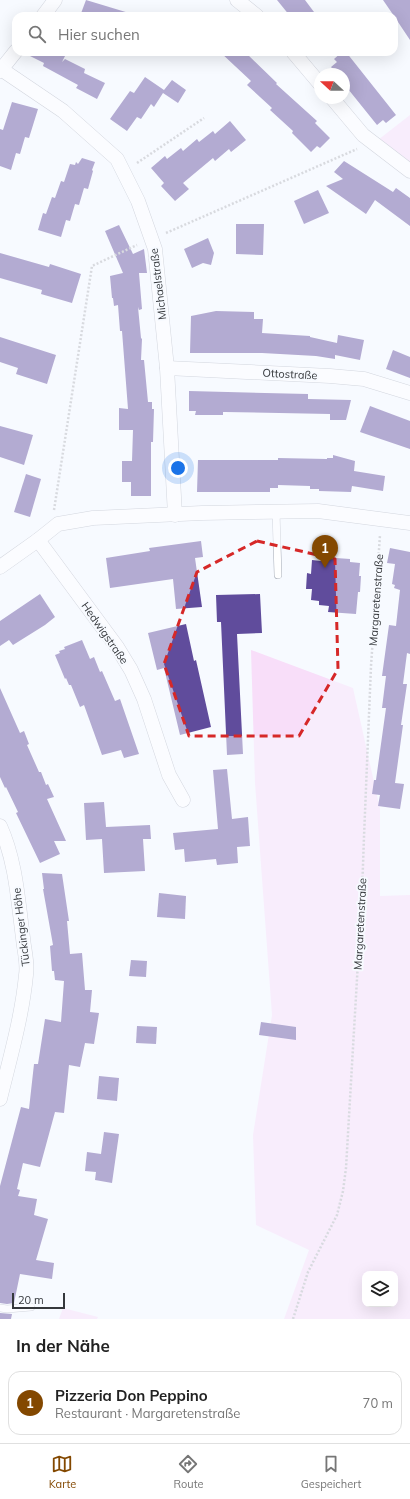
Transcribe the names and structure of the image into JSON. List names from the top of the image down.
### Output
{
  "streets": {
    "street": [
      "Michaelstraße",
      "Ottostraße",
      "Hedwigstraße",
      "Tückinger Höhe"
    ],
    "path": ["Margaretenstraße"]
  },
  "crossings": [
    ["Michaelstraße", "Ottostraße"]
  ],
  "scale_bar": "20 m",
  "north": "left",
  "page": {
    "search": "Hier suchen",
    "pins": "1",
    "scale": "20 m",
    "heading": "In der Nähe",
    "list": [
      {
        "mark": "1",
        "name": "Pizzeria Don Peppino",
        "note": "Restaurant · Margaretenstraße",
        "value": "70 m"
      }
    ],
    "nav": ["Karte", "Route", "Gespeichert"]
  }
}
